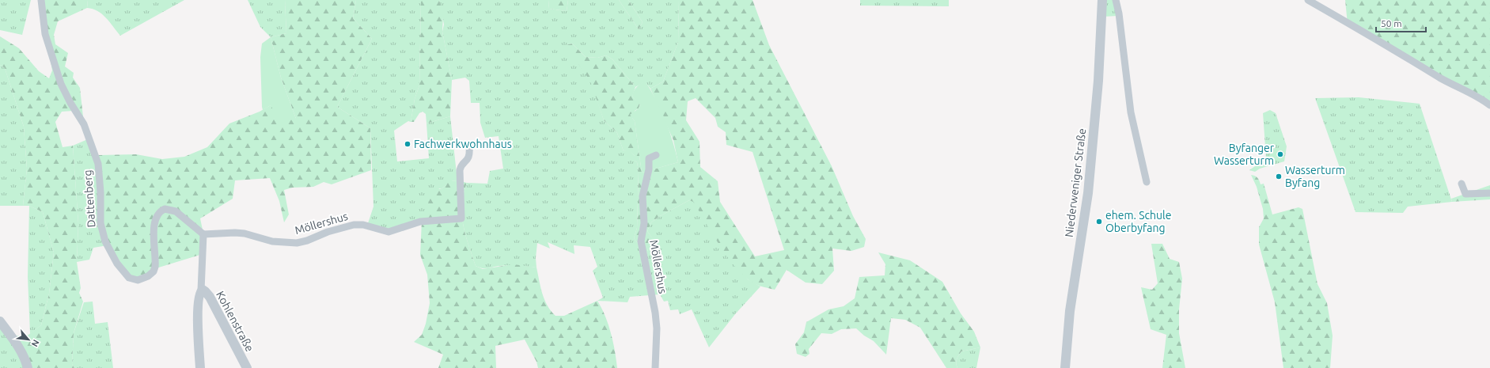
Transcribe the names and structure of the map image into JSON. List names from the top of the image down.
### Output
{
  "streets": {
    "street": [
      "Niederweniger Straße",
      "Dattenberg",
      "Möllershus",
      "Kohlenstraße"
    ]
  },
  "crossings": [
    ["Dattenberg", "Möllershus"]
  ],
  "places": [
    "Fachwerkwohnhaus",
    "Byfanger Wasserturm",
    "Wasserturm Byfang",
    "ehem. Schule Oberbyfang"
  ],
  "scale_bar": "50 m",
  "north": "bottom right"
}
